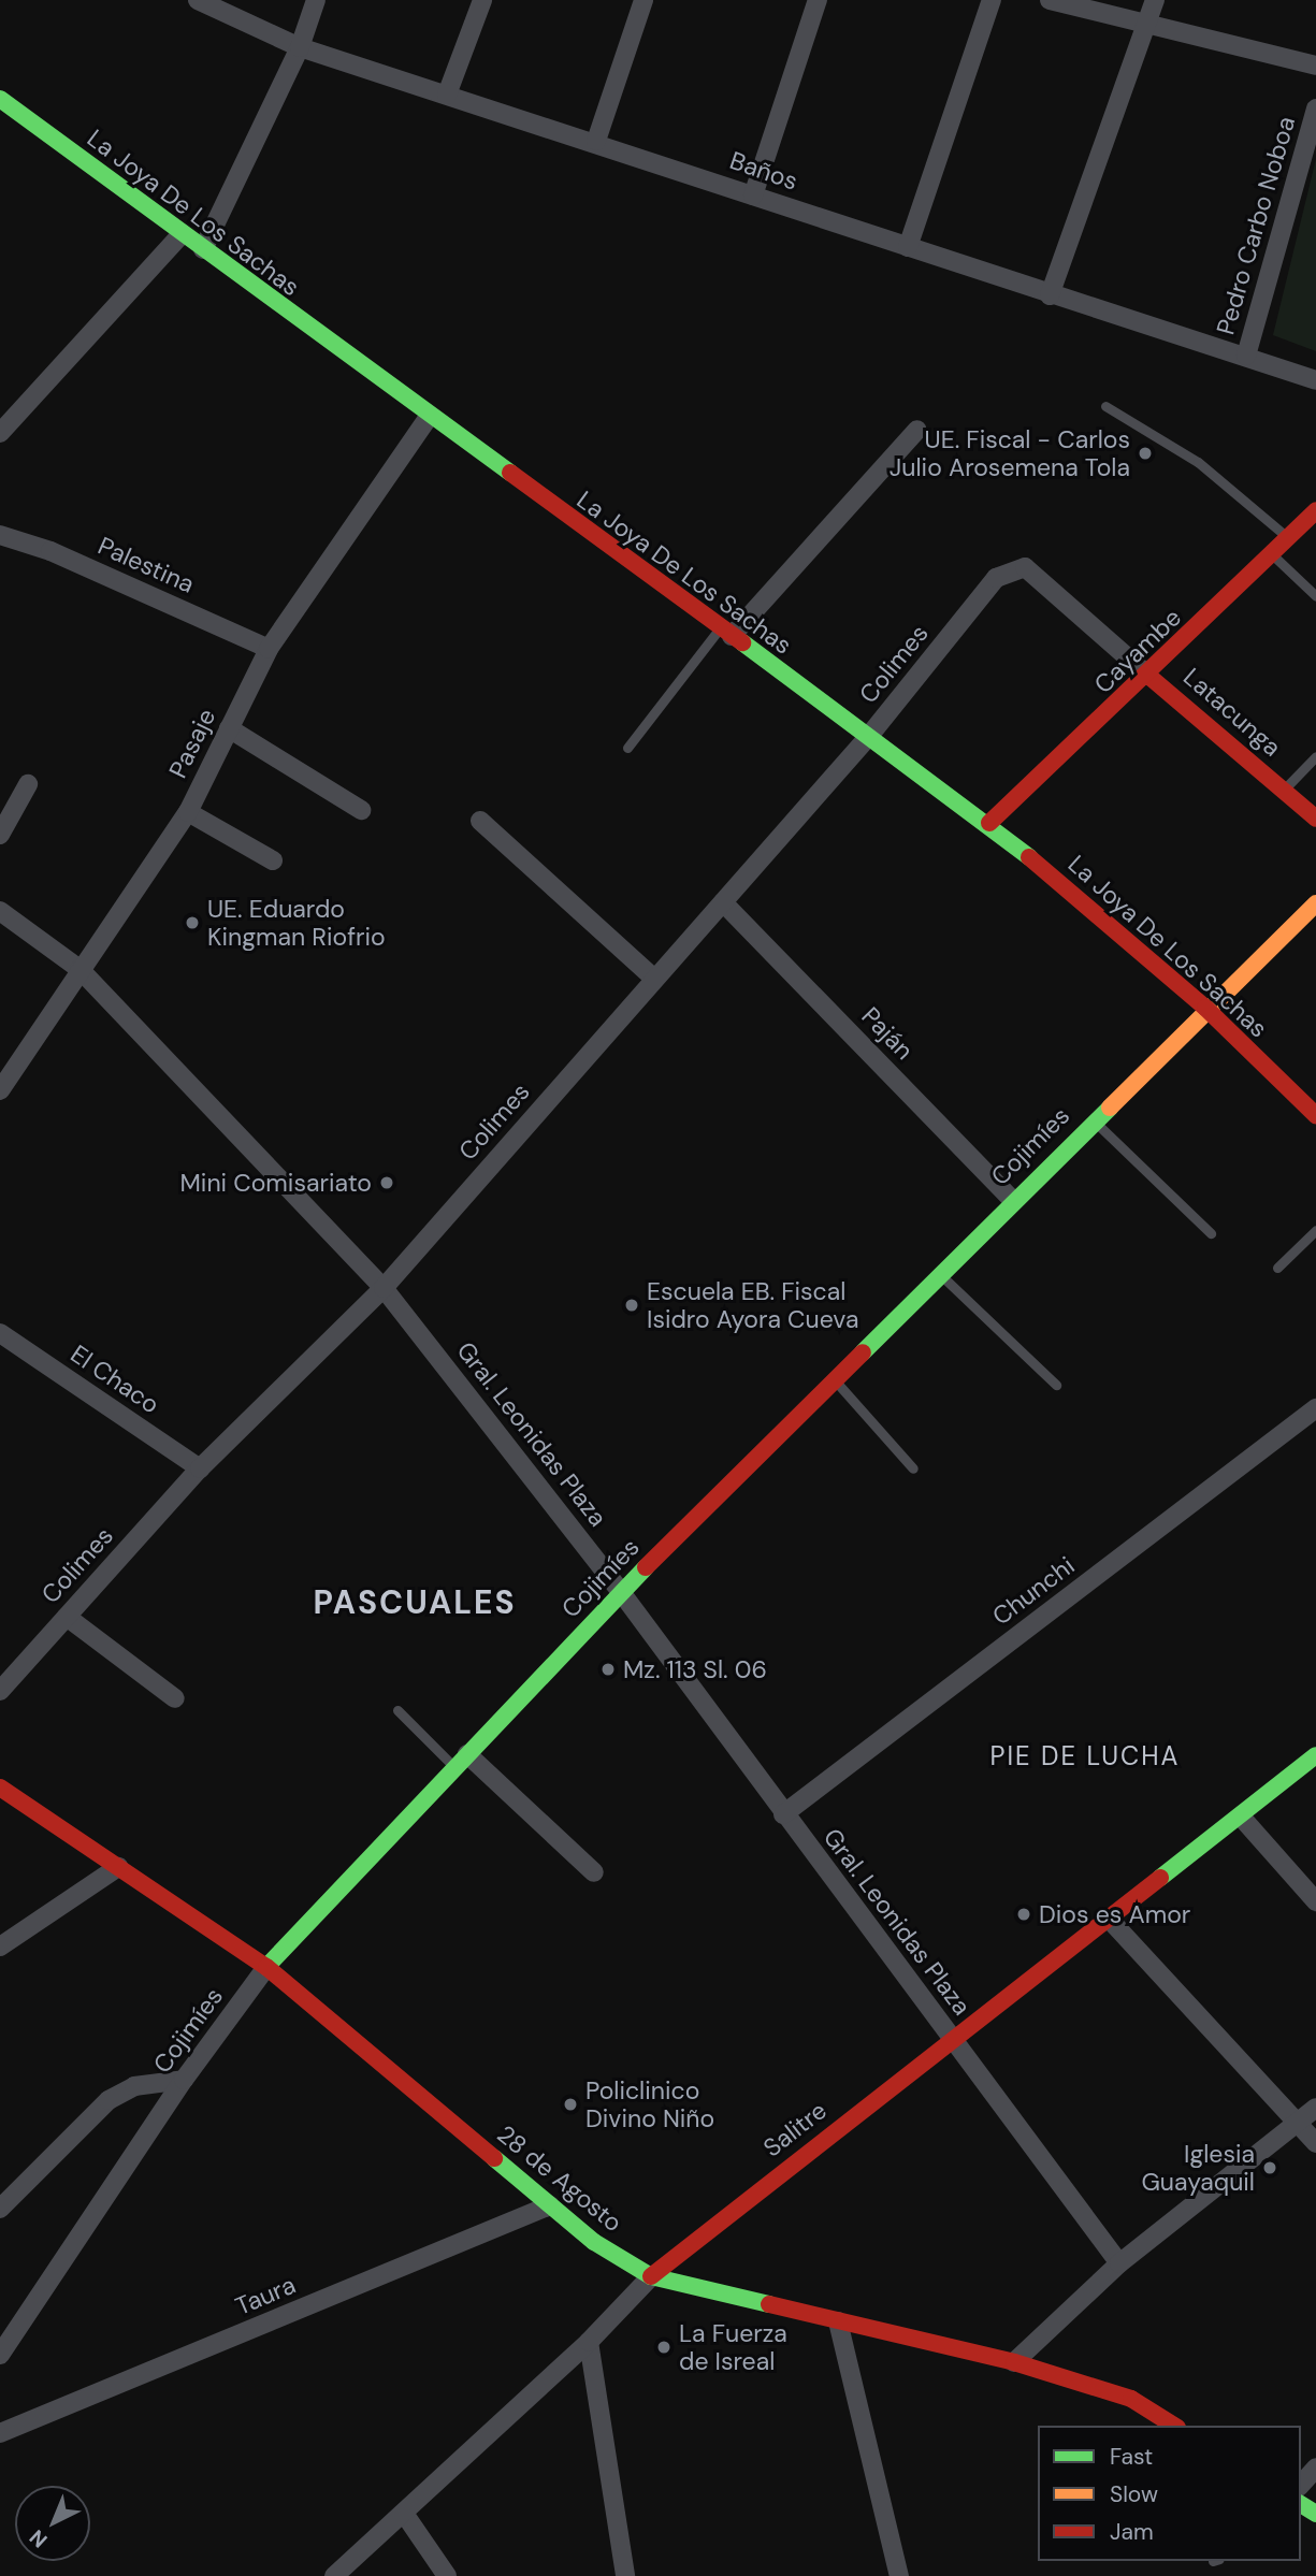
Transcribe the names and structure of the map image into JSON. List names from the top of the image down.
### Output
{
  "streets": {
    "street": [
      "Baños",
      "La Joya De Los Sachas",
      "Pedro Carbo Noboa",
      "Palestina",
      "Cayambe",
      "Colimes",
      "Latacunga",
      "Pasaje",
      "Paján",
      "Cojimíes",
      "El Chaco",
      "Gral. Leonidas Plaza",
      "Chunchi",
      "Salitre",
      "28 de Agosto",
      "Taura"
    ]
  },
  "crossings": [
    ["Baños", "Pedro Carbo Noboa"],
    ["La Joya De Los Sachas", "Cayambe"],
    ["La Joya De Los Sachas", "Colimes"],
    ["La Joya De Los Sachas", "Pasaje"],
    ["La Joya De Los Sachas", "Cojimíes"],
    ["Palestina", "Pasaje"],
    ["Cayambe", "Latacunga"],
    ["Colimes", "Latacunga"],
    ["Colimes", "Paján"],
    ["Colimes", "El Chaco"],
    ["Colimes", "Gral. Leonidas Plaza"],
    ["Pasaje", "Gral. Leonidas Plaza"],
    ["Paján", "Cojimíes"],
    ["Cojimíes", "Gral. Leonidas Plaza"],
    ["Cojimíes", "28 de Agosto"],
    ["Gral. Leonidas Plaza", "Chunchi"],
    ["Gral. Leonidas Plaza", "Salitre"],
    ["Salitre", "28 de Agosto"],
    ["28 de Agosto", "Taura"]
  ],
  "districts": ["PASCUALES", "PIE DE LUCHA"],
  "places": [
    "UE. Fiscal - Carlos Julio Arosemena Tola",
    "UE. Eduardo Kingman Riofrio",
    "Mini Comisariato",
    "Escuela EB. Fiscal Isidro Ayora Cueva",
    "Mz. 113 Sl. 06",
    "Dios es Amor",
    "Policlinico Divino Niño",
    "Iglesia Guayaquil",
    "La Fuerza de Isreal"
  ],
  "legend": ["Fast", "Slow", "Jam"],
  "north": "bottom left"
}
